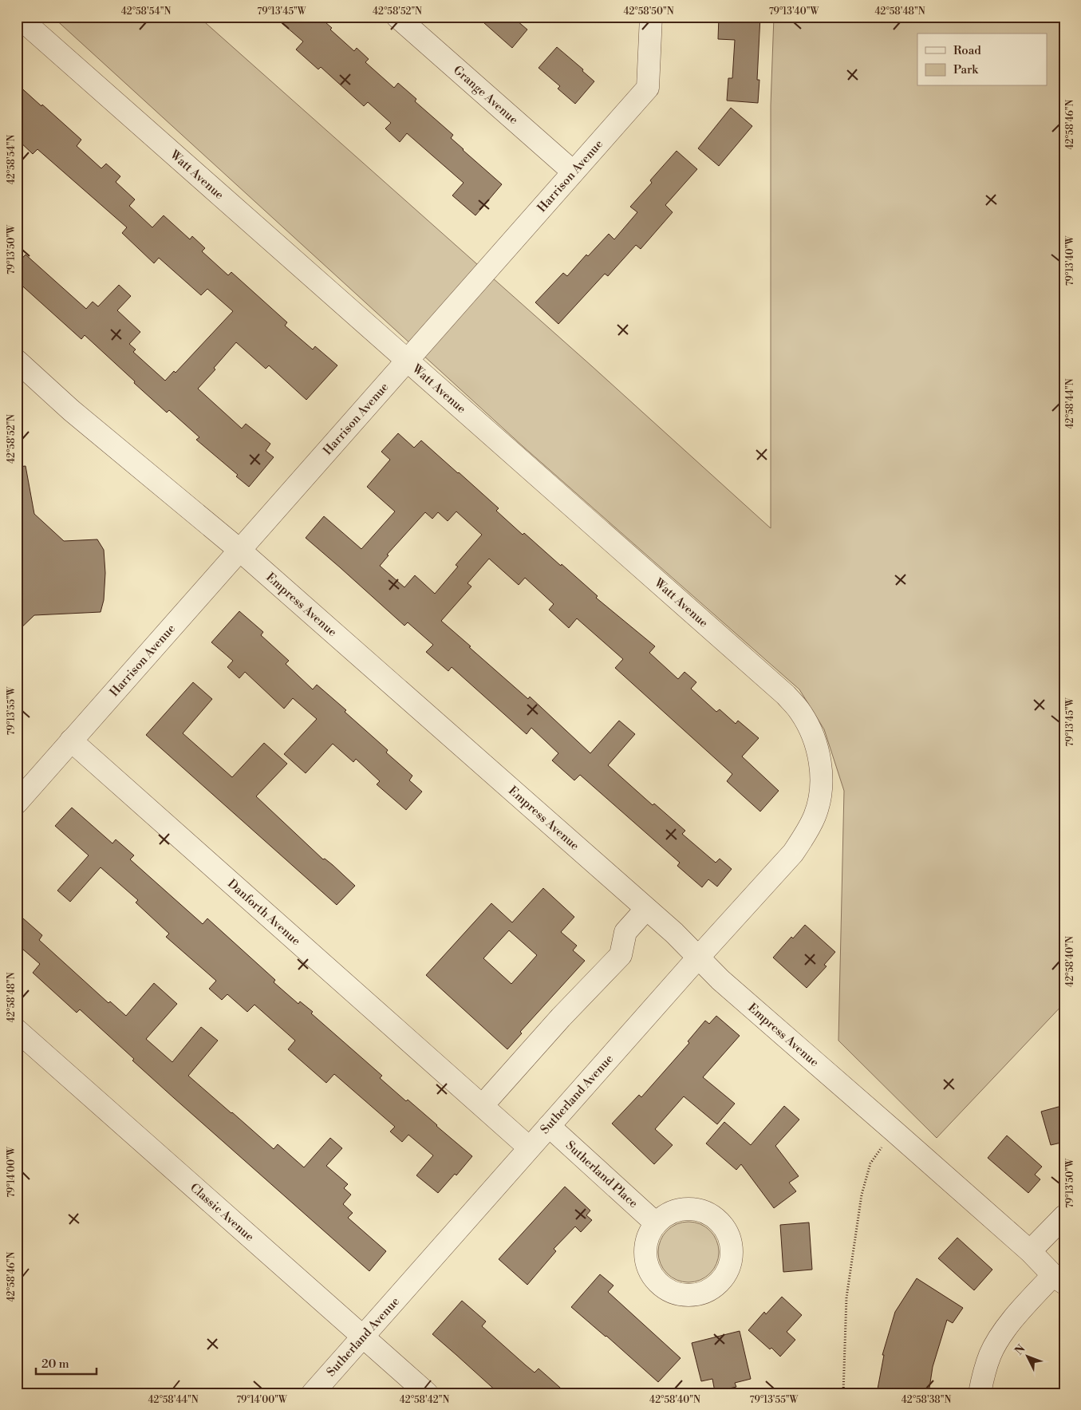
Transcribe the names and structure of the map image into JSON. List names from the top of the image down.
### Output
{
  "streets": {
    "street": [
      "Grange Avenue",
      "Watt Avenue",
      "Harrison Avenue",
      "Empress Avenue",
      "Danforth Avenue",
      "Sutherland Avenue",
      "Sutherland Place",
      "Classic Avenue"
    ]
  },
  "crossings": [
    ["Grange Avenue", "Harrison Avenue"],
    ["Watt Avenue", "Harrison Avenue"],
    ["Watt Avenue", "Sutherland Avenue"],
    ["Harrison Avenue", "Empress Avenue"],
    ["Harrison Avenue", "Danforth Avenue"],
    ["Empress Avenue", "Sutherland Avenue"],
    ["Danforth Avenue", "Sutherland Avenue"],
    ["Sutherland Avenue", "Sutherland Place"],
    ["Sutherland Avenue", "Classic Avenue"]
  ],
  "legend": ["Road", "Park"],
  "scale_bar": "20 m",
  "north": "top left",
  "coordinates": [
    "42°58'54\"N",
    "79°13'45\"W",
    "42°58'52\"N",
    "42°58'50\"N",
    "79°13'40\"W",
    "42°58'48\"N",
    "42°58'46\"N",
    "79°13'50\"W",
    "42°58'44\"N",
    "79°13'55\"W",
    "42°58'40\"N",
    "79°14'00\"W",
    "42°58'42\"N",
    "42°58'38\"N"
  ]
}
